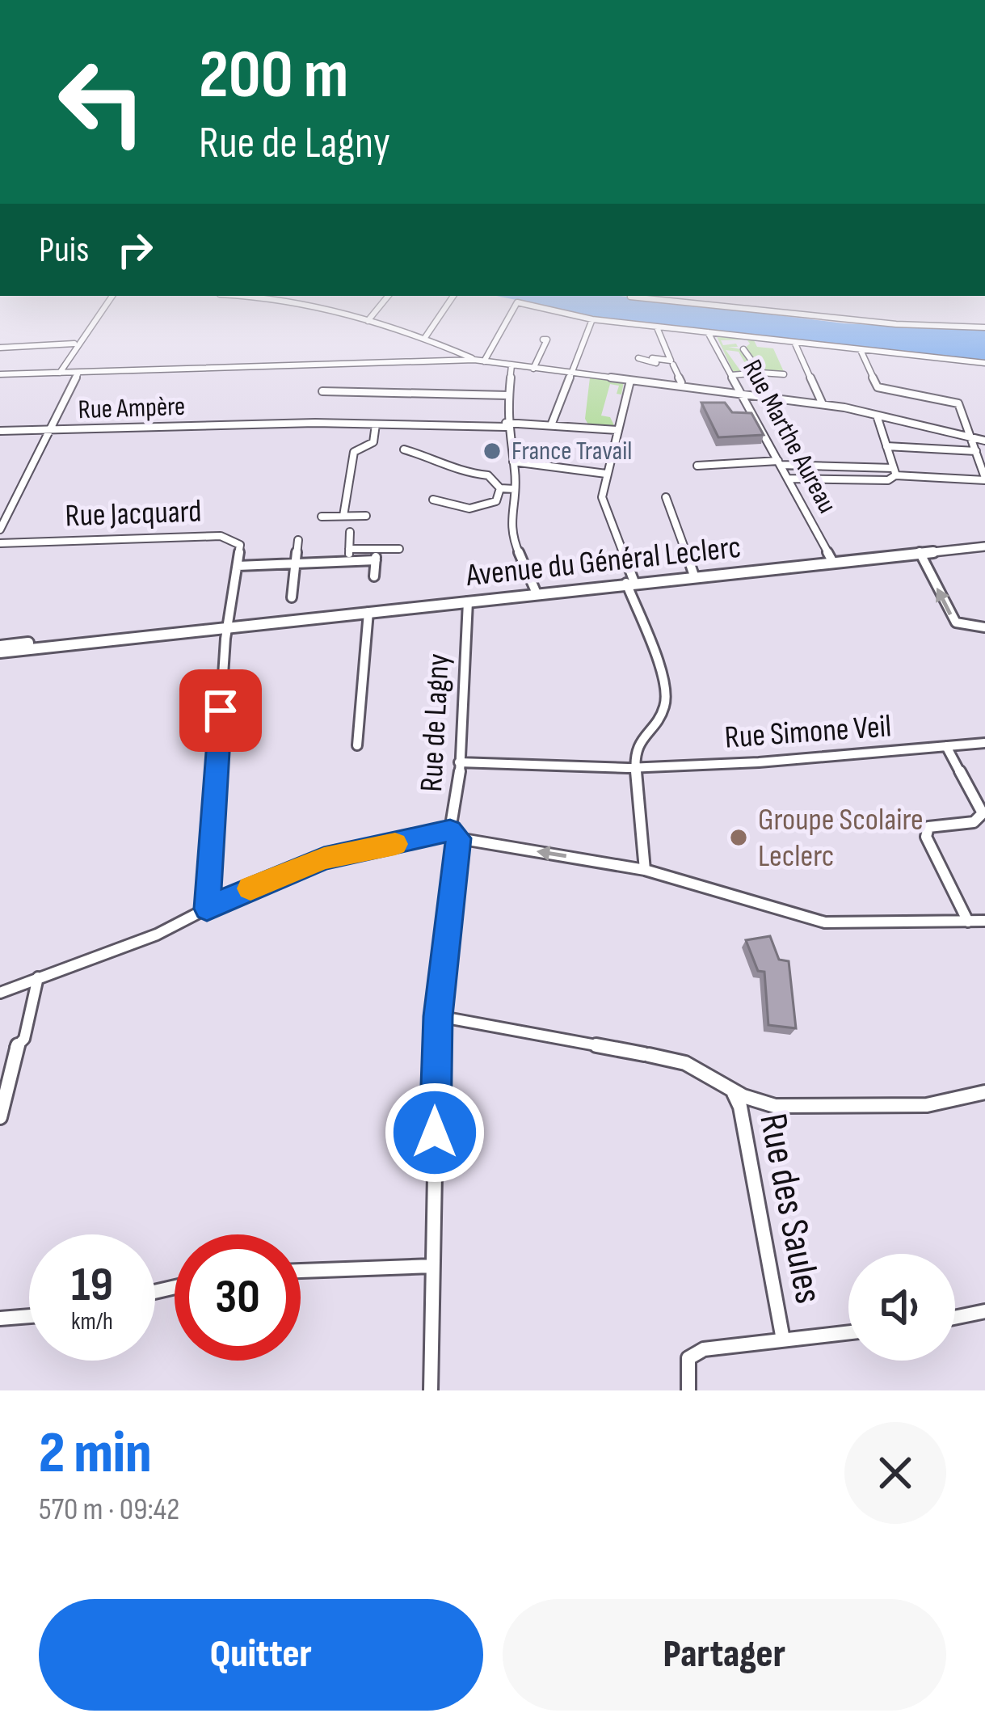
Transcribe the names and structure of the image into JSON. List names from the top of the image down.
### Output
{
  "streets": {
    "main road": ["Avenue du Général Leclerc"],
    "street": [
      "Rue Ampère",
      "Rue Marthe Aureau",
      "Rue Jacquard",
      "Rue de Lagny",
      "Rue Simone Veil",
      "Rue des Saules"
    ]
  },
  "crossings": [
    ["Rue Marthe Aureau", "Avenue du Général Leclerc"],
    ["Avenue du Général Leclerc", "Rue de Lagny"],
    ["Rue de Lagny", "Rue Simone Veil"]
  ],
  "places": ["France Travail", "Groupe Scolaire Leclerc"],
  "page": {
    "turn": ["200 m", "Rue de Lagny"],
    "then": "Puis",
    "speed": "19 km/h",
    "limit": "30",
    "heading": ["2 min", "570 m · 09:42"],
    "buttons": ["Quitter", "Partager"]
  }
}
